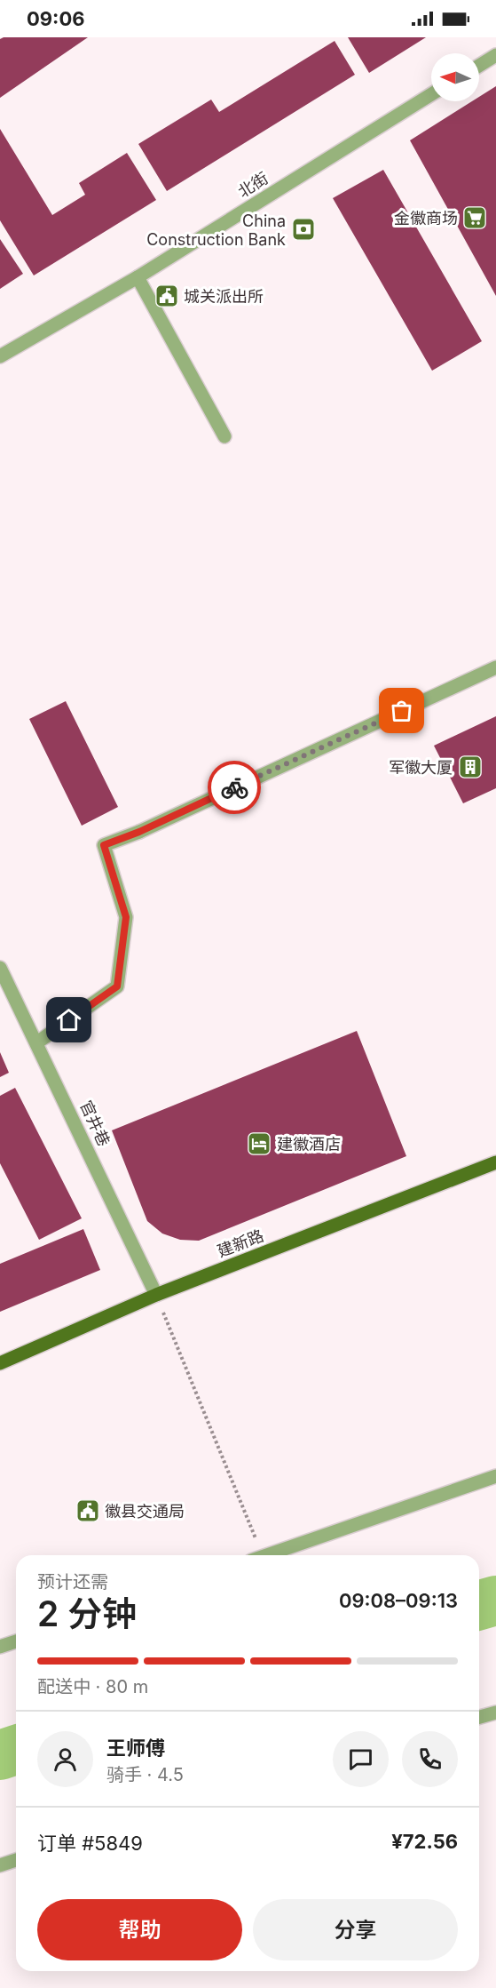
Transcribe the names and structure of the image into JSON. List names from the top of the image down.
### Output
{
  "streets": {
    "main road": ["建新路"],
    "street": ["北街", "官井巷"]
  },
  "crossings": [
    ["官井巷", "建新路"]
  ],
  "places": {
    "supermarket": ["金徽商场"],
    "bank": ["China Construction Bank"],
    "public building": ["城关派出所", "徽县交通局"],
    "building": ["军徽大厦"],
    "hotel": ["建徽酒店"]
  },
  "north": "left",
  "page": {
    "status": "09:06",
    "heading": ["2 分钟", "预计还需", "09:08–09:13"],
    "panel": [
      "王师傅",
      "骑手 · 4.5",
      "订单 #5849",
      "¥72.56"
    ],
    "bar": "配送中 · 80 m",
    "buttons": ["帮助", "分享"]
  }
}
